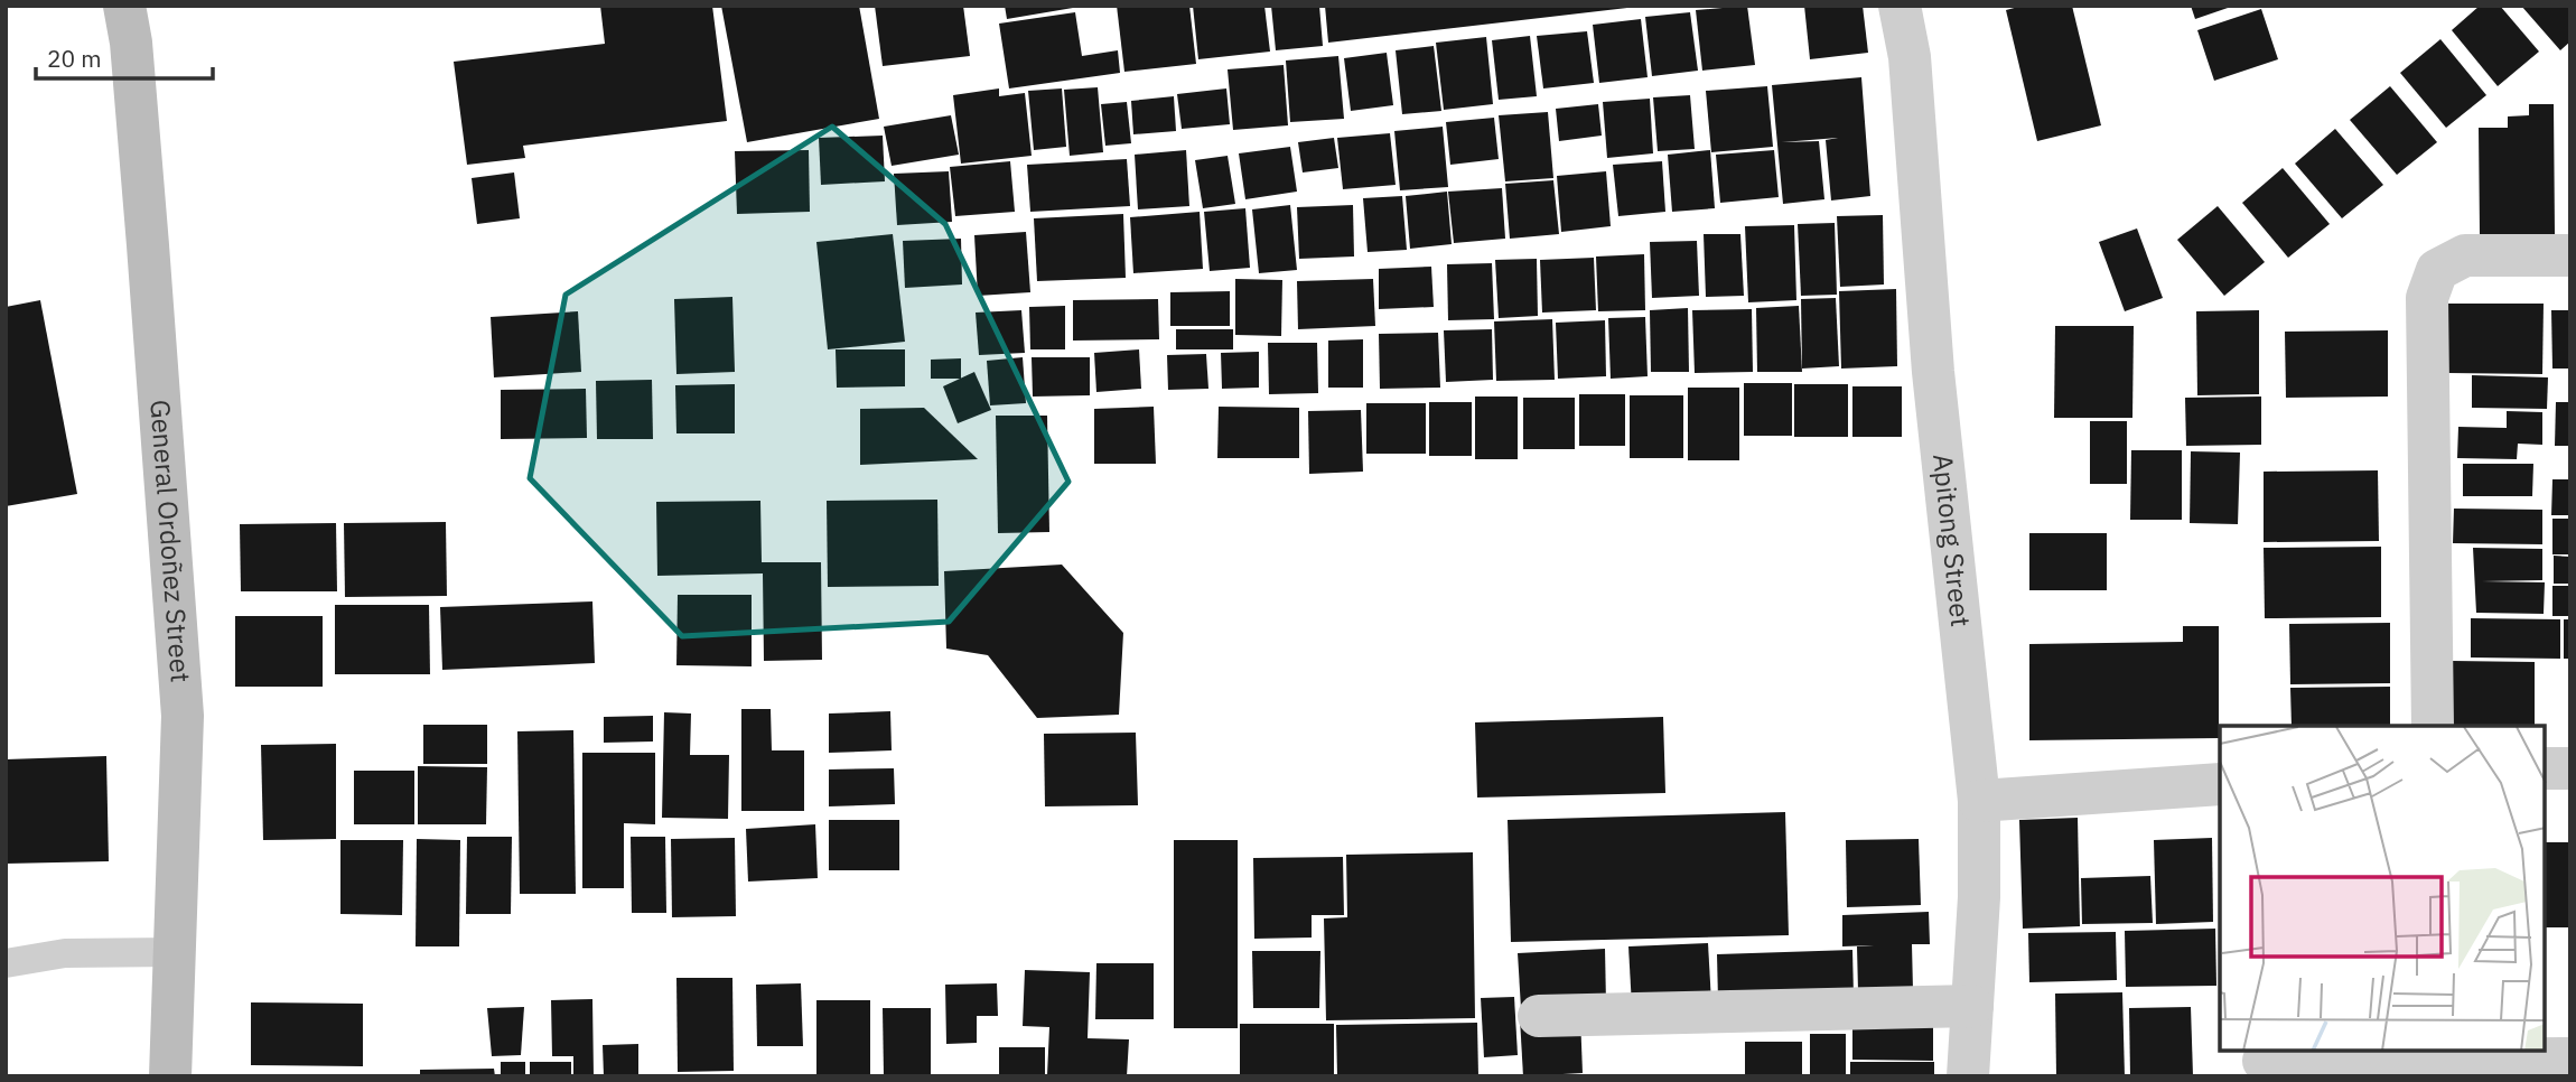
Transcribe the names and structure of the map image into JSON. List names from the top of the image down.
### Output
{
  "streets": {
    "main road": ["General Ordoñez Street"],
    "street": ["Apitong Street"]
  },
  "scale_bar": "20 m"
}
